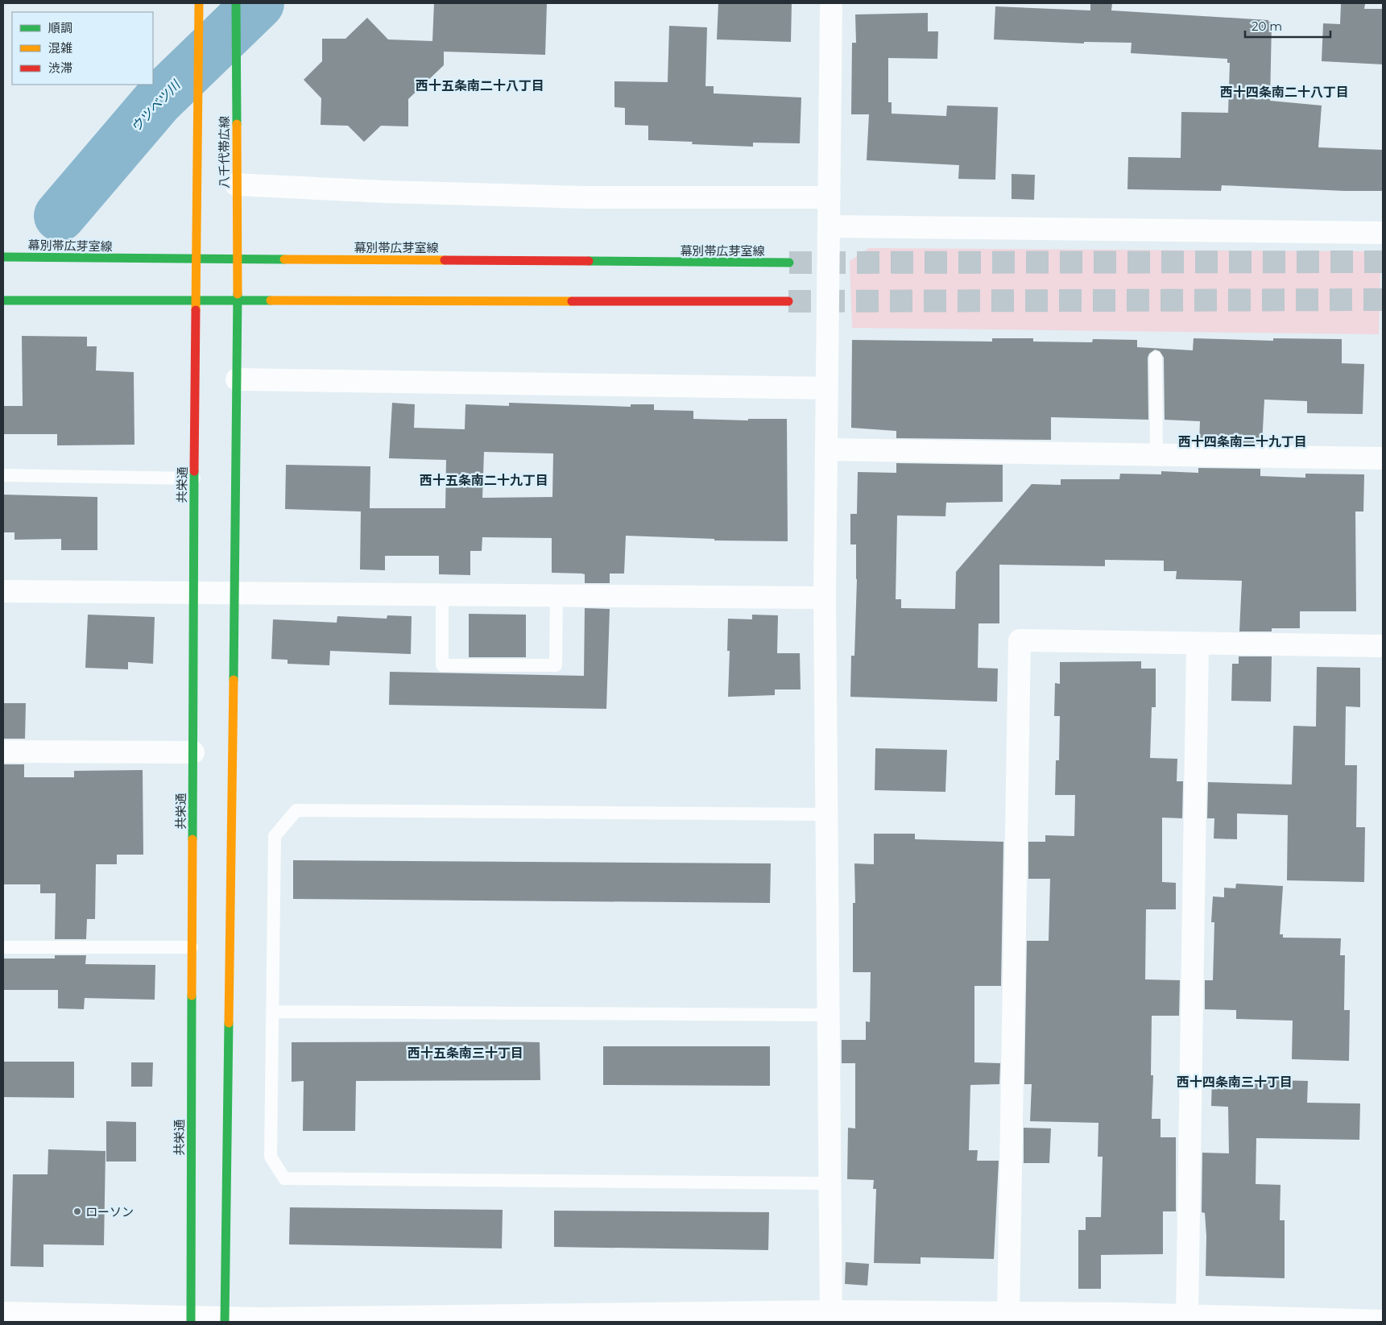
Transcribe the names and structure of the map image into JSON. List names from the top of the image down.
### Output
{
  "streets": {
    "main road": ["八千代帯広線", "幕別帯広芽室線", "共栄通"]
  },
  "crossings": [
    ["八千代帯広線", "幕別帯広芽室線"]
  ],
  "districts": [
    "西十五条南二十八丁目",
    "西十四条南二十八丁目",
    "西十四条南二十九丁目",
    "西十五条南二十九丁目",
    "西十五条南三十丁目",
    "西十四条南三十丁目"
  ],
  "water": ["ウツベツ川"],
  "places": ["ローソン"],
  "legend": ["順調", "混雑", "渋滞"],
  "scale_bar": "20 m"
}
